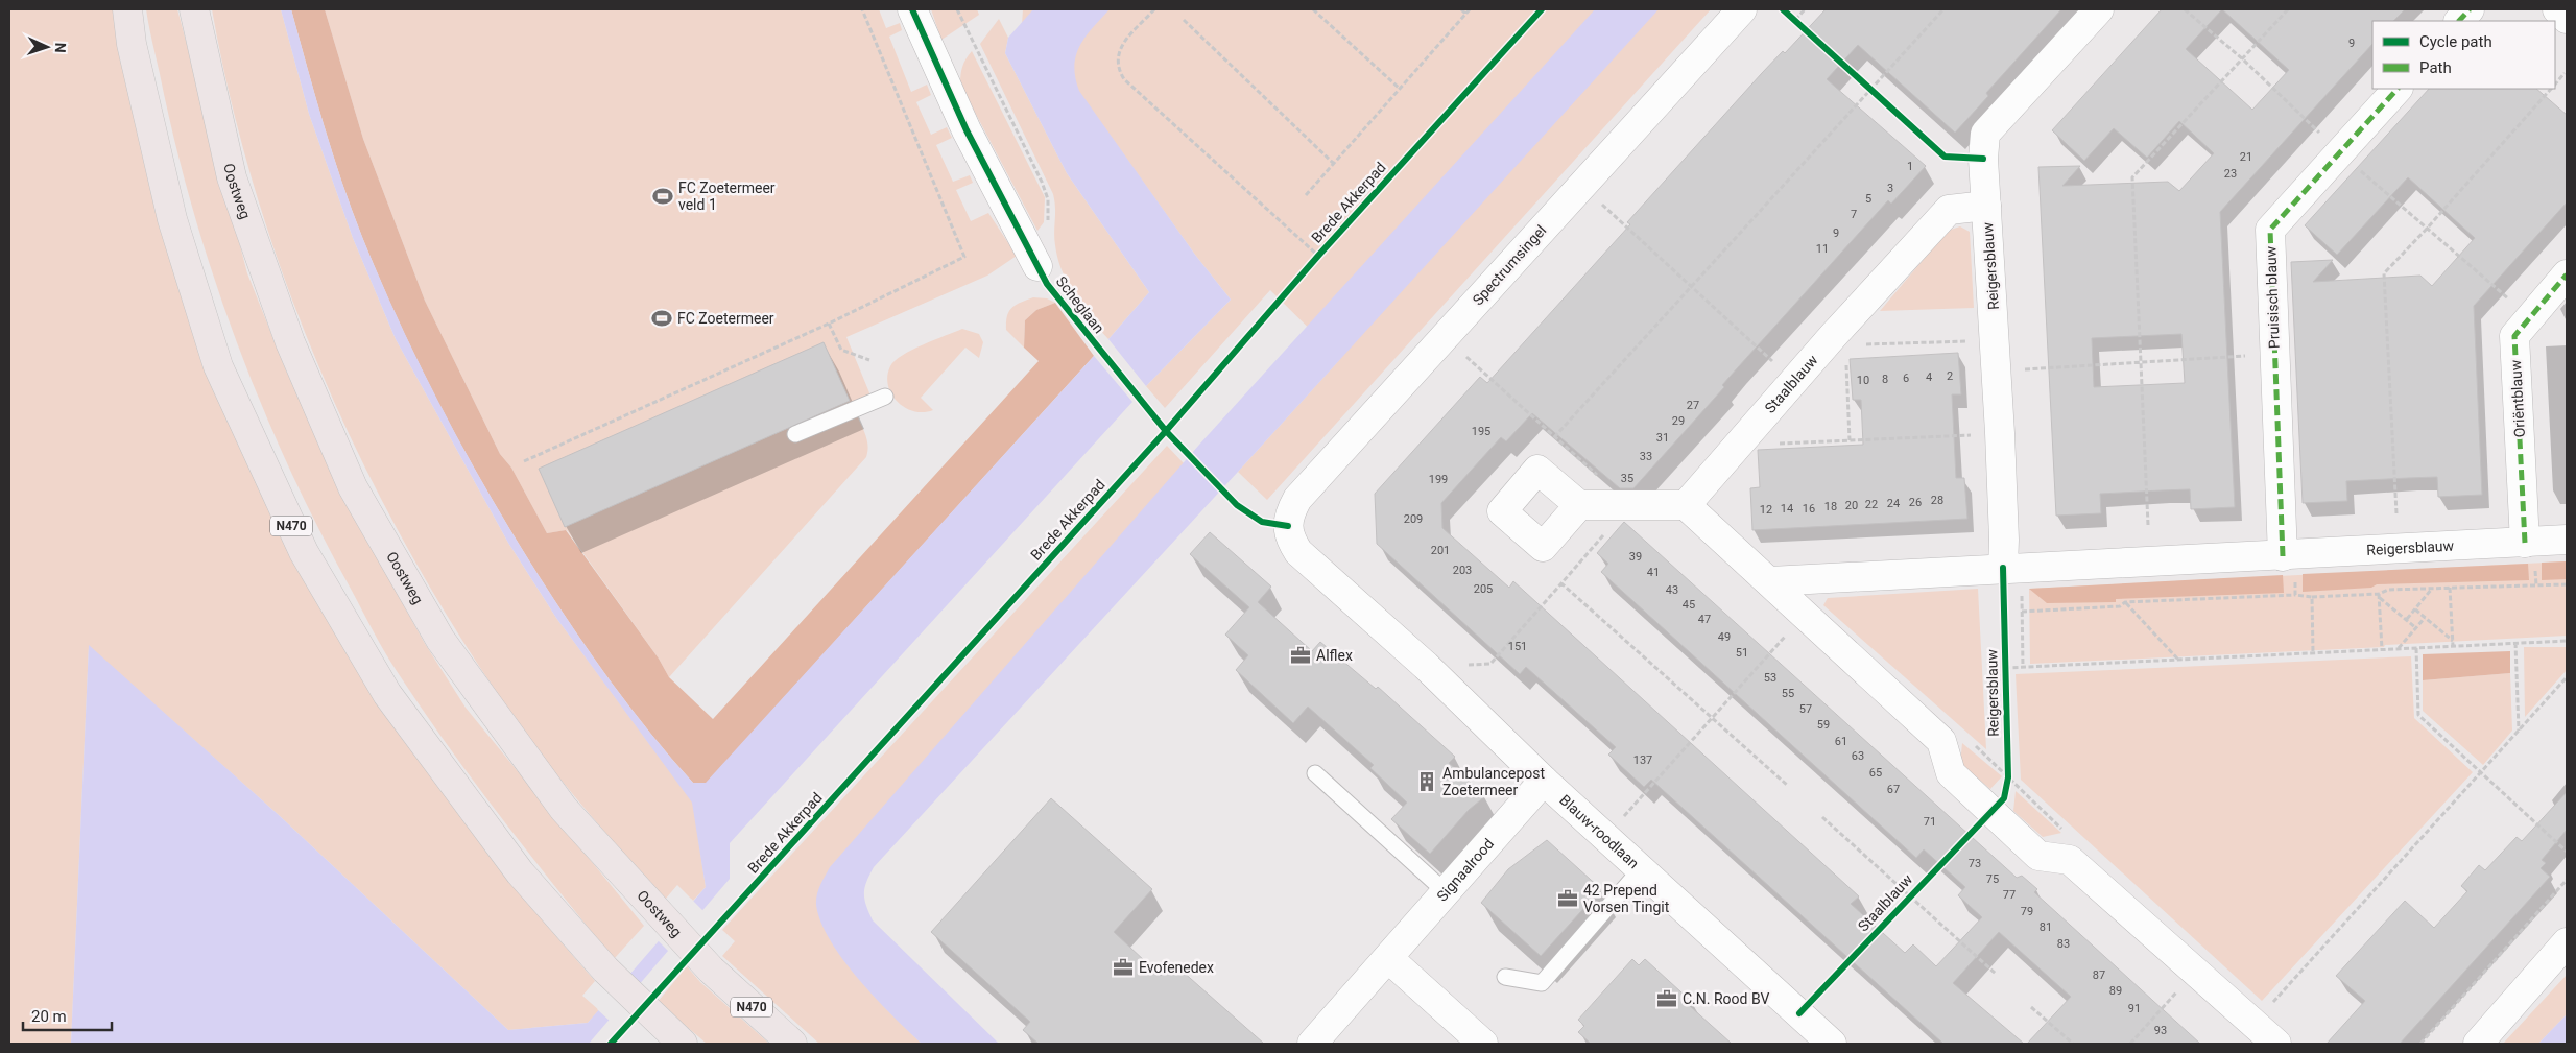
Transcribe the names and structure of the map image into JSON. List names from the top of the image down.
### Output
{
  "streets": {
    "main road": ["Oostweg", "N470"],
    "street": [
      "Spectrumsingel",
      "Reigersblauw",
      "Pruisisch blauw",
      "Staalblauw",
      "Oriëntblauw",
      "Blauw-roodlaan",
      "Signaalrood"
    ],
    "cycle path": ["Brede Akkerpad", "Scheglaan"]
  },
  "crossings": [
    ["Spectrumsingel", "Blauw-roodlaan"],
    ["Reigersblauw", "Pruisisch blauw"],
    ["Reigersblauw", "Staalblauw"],
    ["Reigersblauw", "Oriëntblauw"],
    ["Blauw-roodlaan", "Signaalrood"]
  ],
  "places": {
    "sports": ["FC Zoetermeer veld 1", "FC Zoetermeer"],
    "office": [
      "Alflex",
      "42 Prepend Vorsen Tingit",
      "Evofenedex",
      "C.N. Rood BV"
    ],
    "building": ["Ambulancepost Zoetermeer"]
  },
  "house_numbers": [
    "9",
    "21",
    "1",
    "23",
    "3",
    "5",
    "7",
    "9",
    "11",
    "2",
    "4",
    "6",
    "8",
    "10",
    "27",
    "29",
    "195",
    "31",
    "33",
    "35",
    "199",
    "28",
    "26",
    "24",
    "22",
    "20",
    "18",
    "14",
    "16",
    "12",
    "209",
    "201",
    "39",
    "203",
    "41",
    "205",
    "43",
    "45",
    "47",
    "49",
    "151",
    "51",
    "53",
    "55",
    "57",
    "59",
    "61",
    "63",
    "137",
    "65",
    "67",
    "71",
    "73",
    "75",
    "77",
    "79",
    "81",
    "83",
    "87",
    "89",
    "91",
    "93"
  ],
  "legend": ["Cycle path", "Path"],
  "scale_bar": "20 m",
  "north": "right"
}
